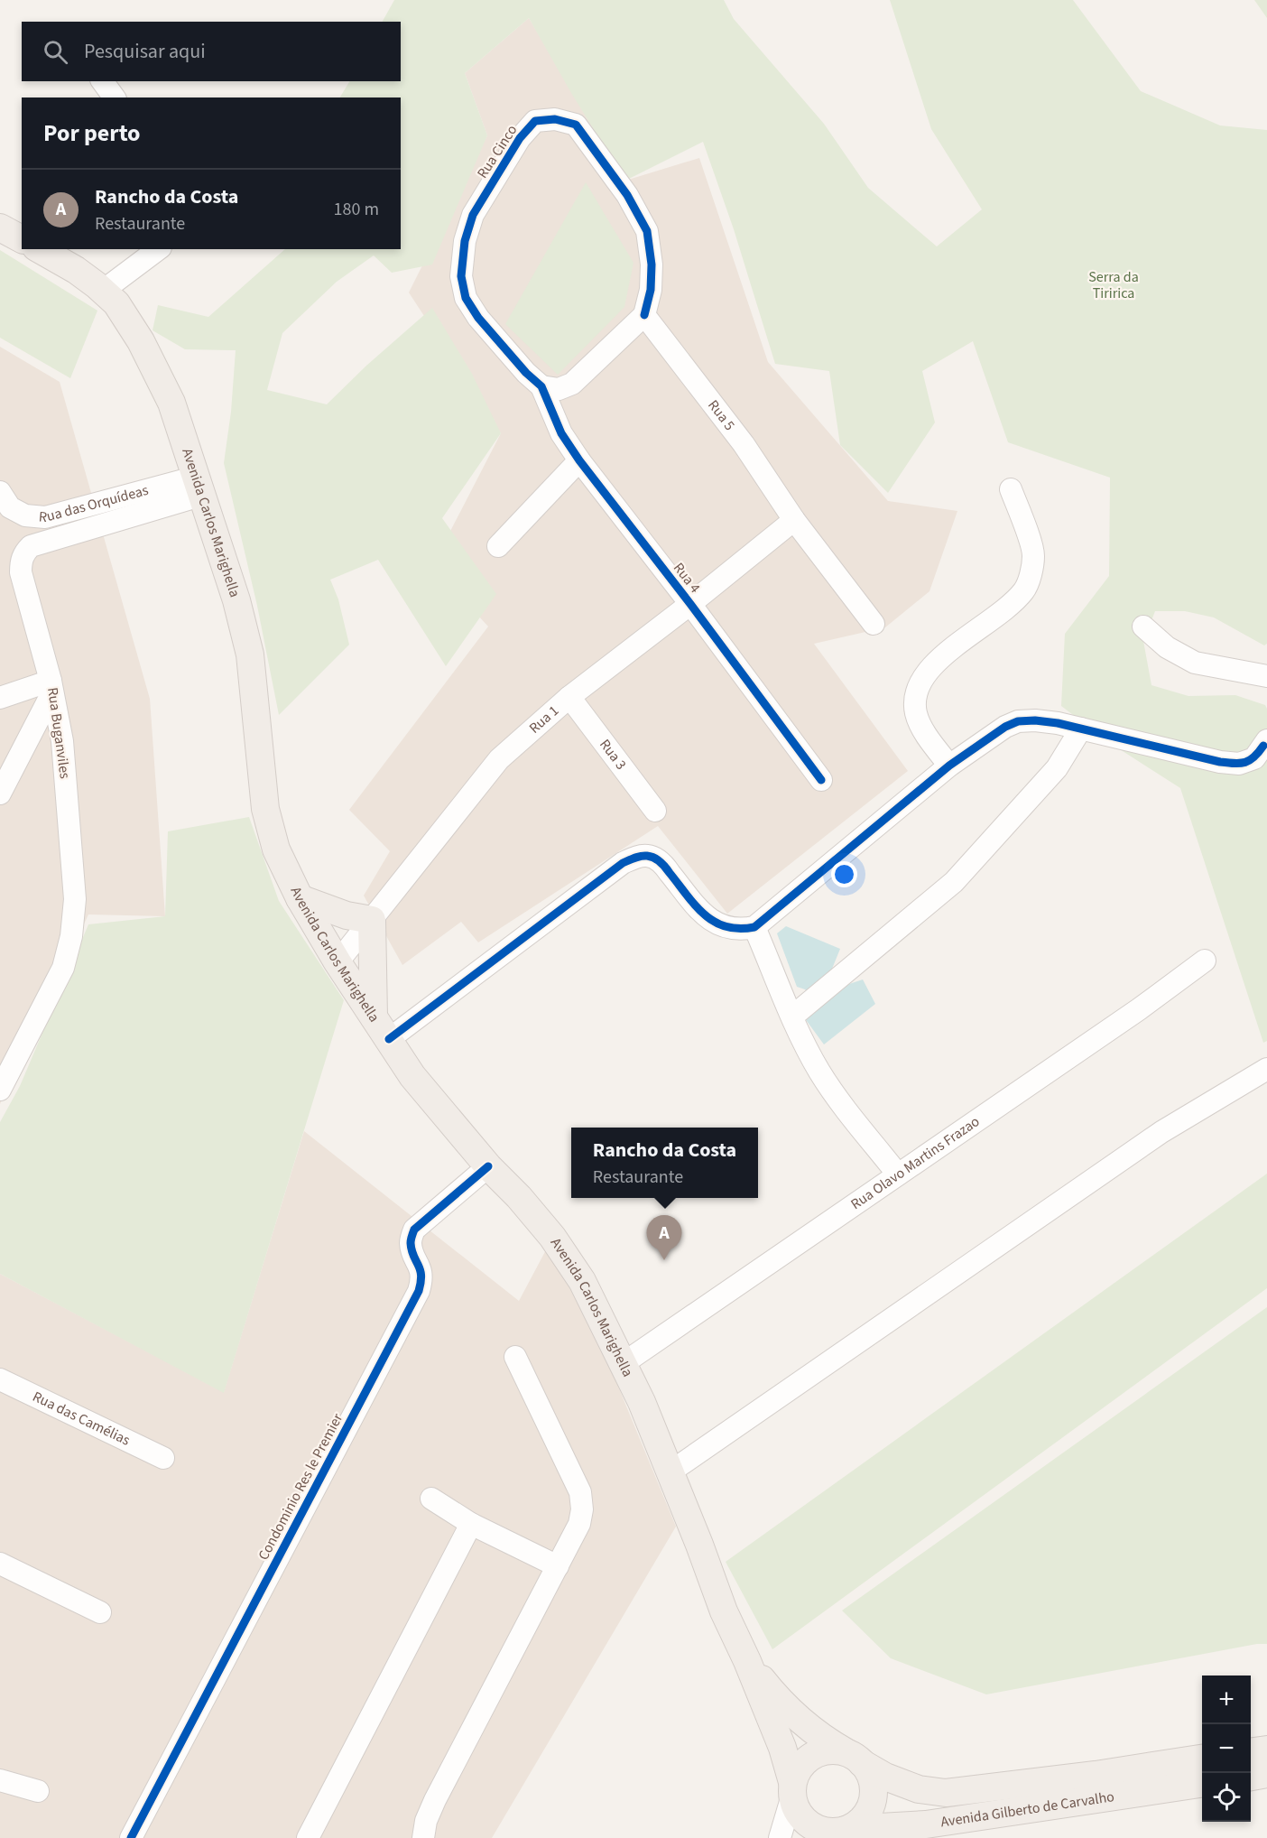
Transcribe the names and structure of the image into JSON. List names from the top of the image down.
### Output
{
  "streets": {
    "main road": ["Avenida Carlos Marighella", "Avenida Gilberto de Carvalho"],
    "street": [
      "Rua Cinco",
      "Rua 5",
      "Rua das Orquídeas",
      "Rua 4",
      "Rua 1",
      "Rua Buganviles",
      "Rua 3",
      "Rua Olavo Martins Frazao",
      "Rua das Camélias",
      "Condominio Res le Premier"
    ]
  },
  "crossings": [
    ["Rua Cinco", "Rua 5"],
    ["Rua Cinco", "Rua 4"],
    ["Rua 5", "Rua 1"],
    ["Rua das Orquídeas", "Avenida Carlos Marighella"],
    ["Rua das Orquídeas", "Rua Buganviles"],
    ["Avenida Carlos Marighella", "Rua 1"],
    ["Avenida Carlos Marighella", "Rua Buganviles"],
    ["Avenida Carlos Marighella", "Rua Olavo Martins Frazao"],
    ["Avenida Carlos Marighella", "Condominio Res le Premier"],
    ["Avenida Carlos Marighella", "Avenida Gilberto de Carvalho"],
    ["Rua 4", "Rua 1"],
    ["Rua 1", "Rua 3"]
  ],
  "parks": ["Serra da Tiririca"],
  "page": {
    "search": "Pesquisar aqui",
    "heading": "Por perto",
    "list": [
      {
        "mark": "A",
        "name": "Rancho da Costa",
        "note": "Restaurante",
        "value": "180 m"
      }
    ],
    "popup": ["Rancho da Costa", "Restaurante"],
    "pins": "A",
    "map_buttons": ["+", "−"]
  }
}
